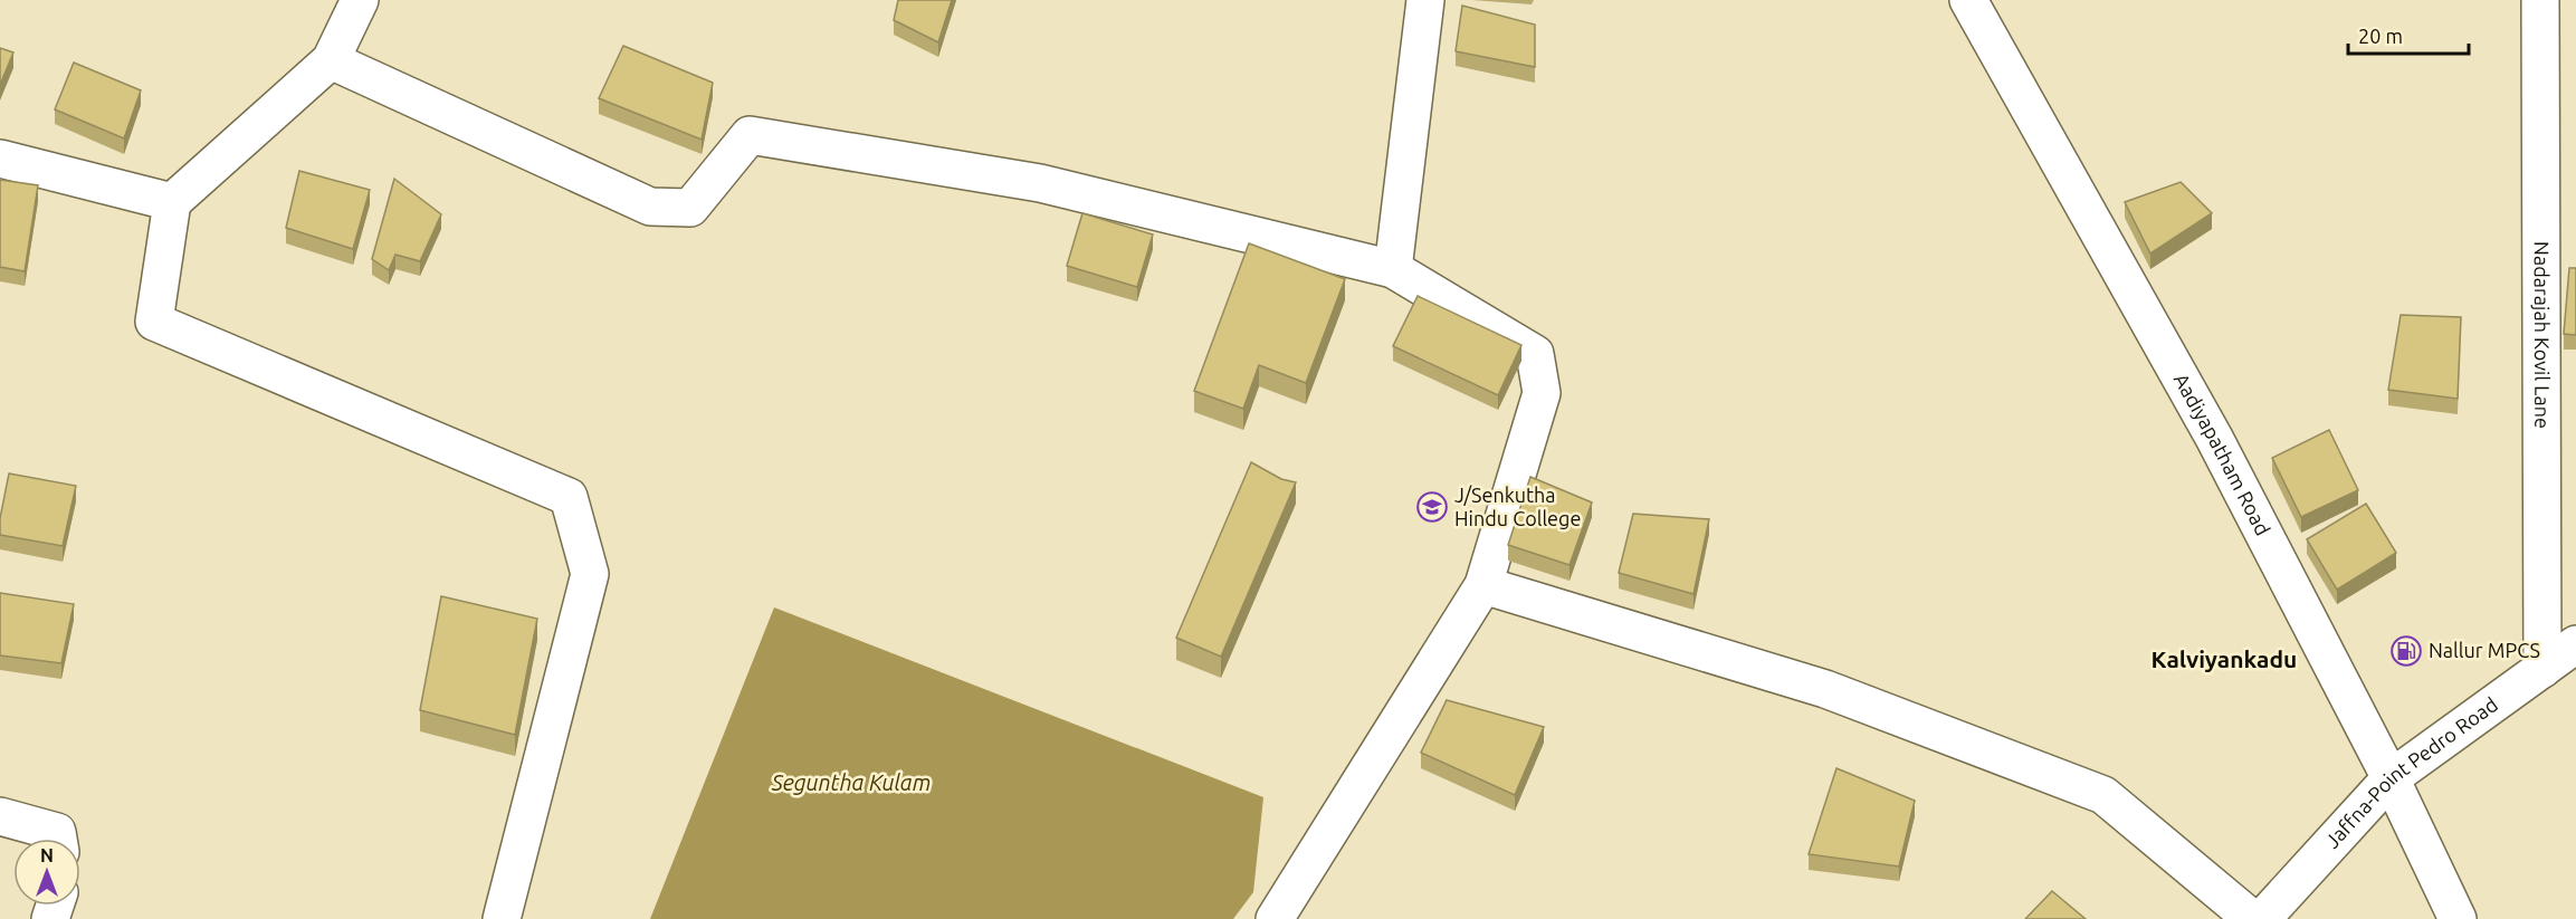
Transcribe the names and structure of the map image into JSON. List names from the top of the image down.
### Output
{
  "streets": {
    "street": ["Nadarajah Kovil Lane", "Aadiyapatham Road", "Jaffna-Point Pedro Road"]
  },
  "crossings": [
    ["Nadarajah Kovil Lane", "Jaffna-Point Pedro Road"],
    ["Aadiyapatham Road", "Jaffna-Point Pedro Road"]
  ],
  "districts": ["Kalviyankadu"],
  "water": ["Seguntha Kulam"],
  "places": {
    "school or university": ["J/Senkutha Hindu College"],
    "fuel station": ["Nallur MPCS"]
  },
  "scale_bar": "20 m",
  "north": "top"
}
